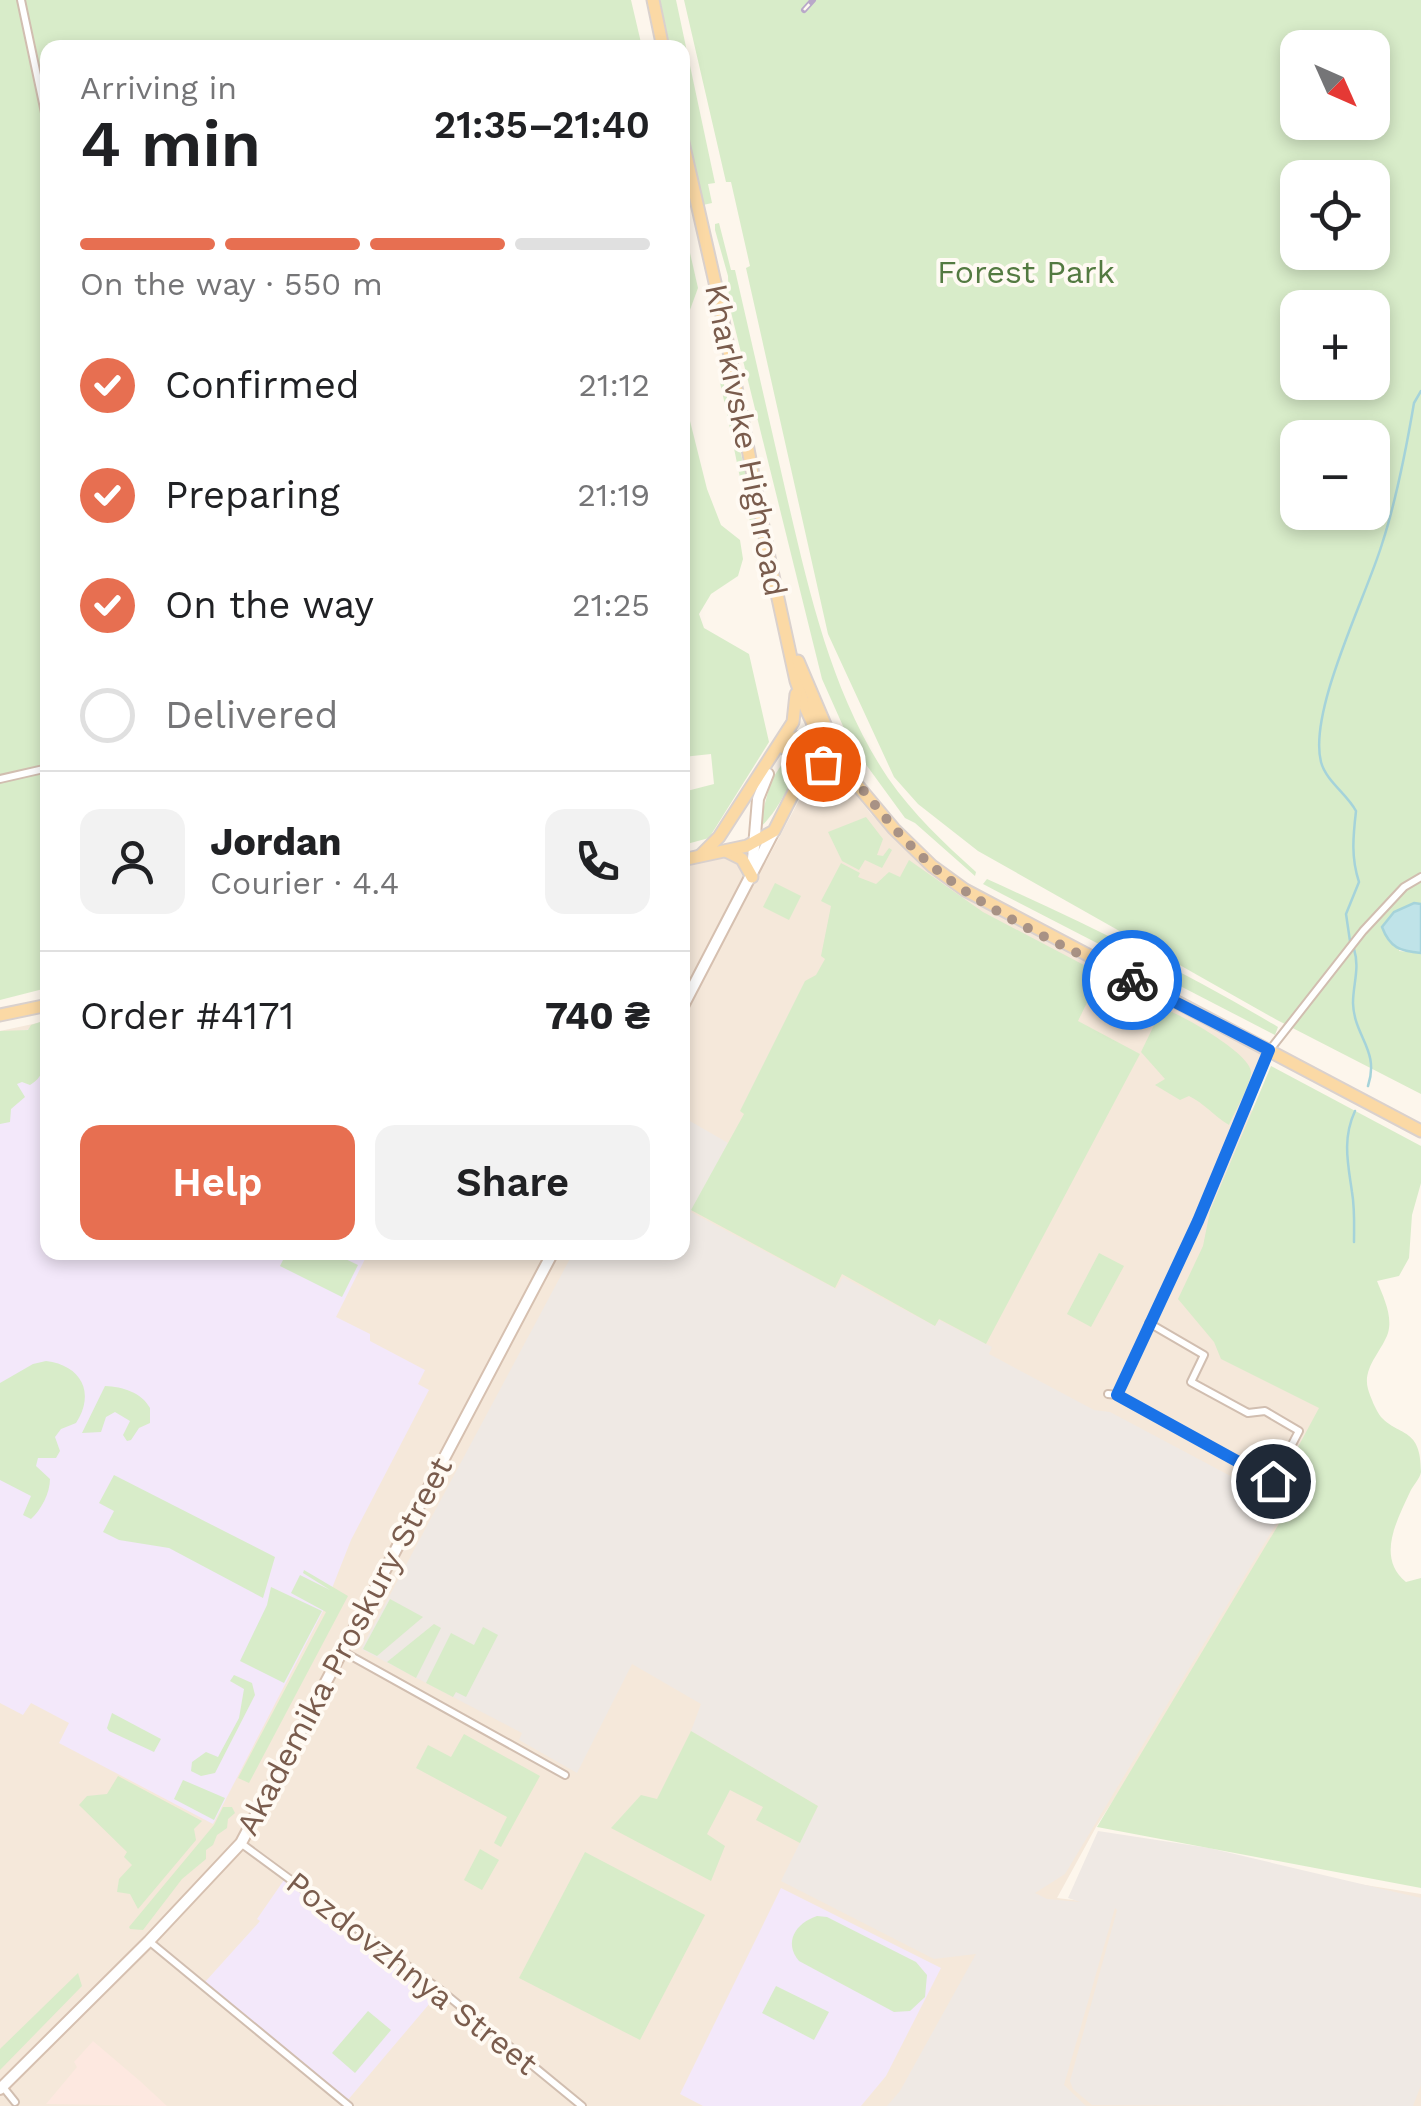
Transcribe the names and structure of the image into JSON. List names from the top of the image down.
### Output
{
  "streets": {
    "main road": ["Kharkivske Highroad"],
    "street": ["Akademika Proskury Street", "Pozdovzhnya Street"]
  },
  "crossings": [
    ["Akademika Proskury Street", "Pozdovzhnya Street"]
  ],
  "parks": ["Forest Park"],
  "north": "bottom right",
  "page": {
    "map_buttons": ["+", "−"],
    "heading": ["4 min", "Arriving in", "21:35–21:40"],
    "panel": [
      "Jordan",
      "Courier · 4.4",
      "Order #4171",
      "740 ₴"
    ],
    "bar": "On the way · 550 m",
    "list": [
      ["Confirmed", "21:12"],
      ["Preparing", "21:19"],
      ["On the way", "21:25"],
      "Delivered"
    ],
    "buttons": ["Help", "Share"]
  }
}
